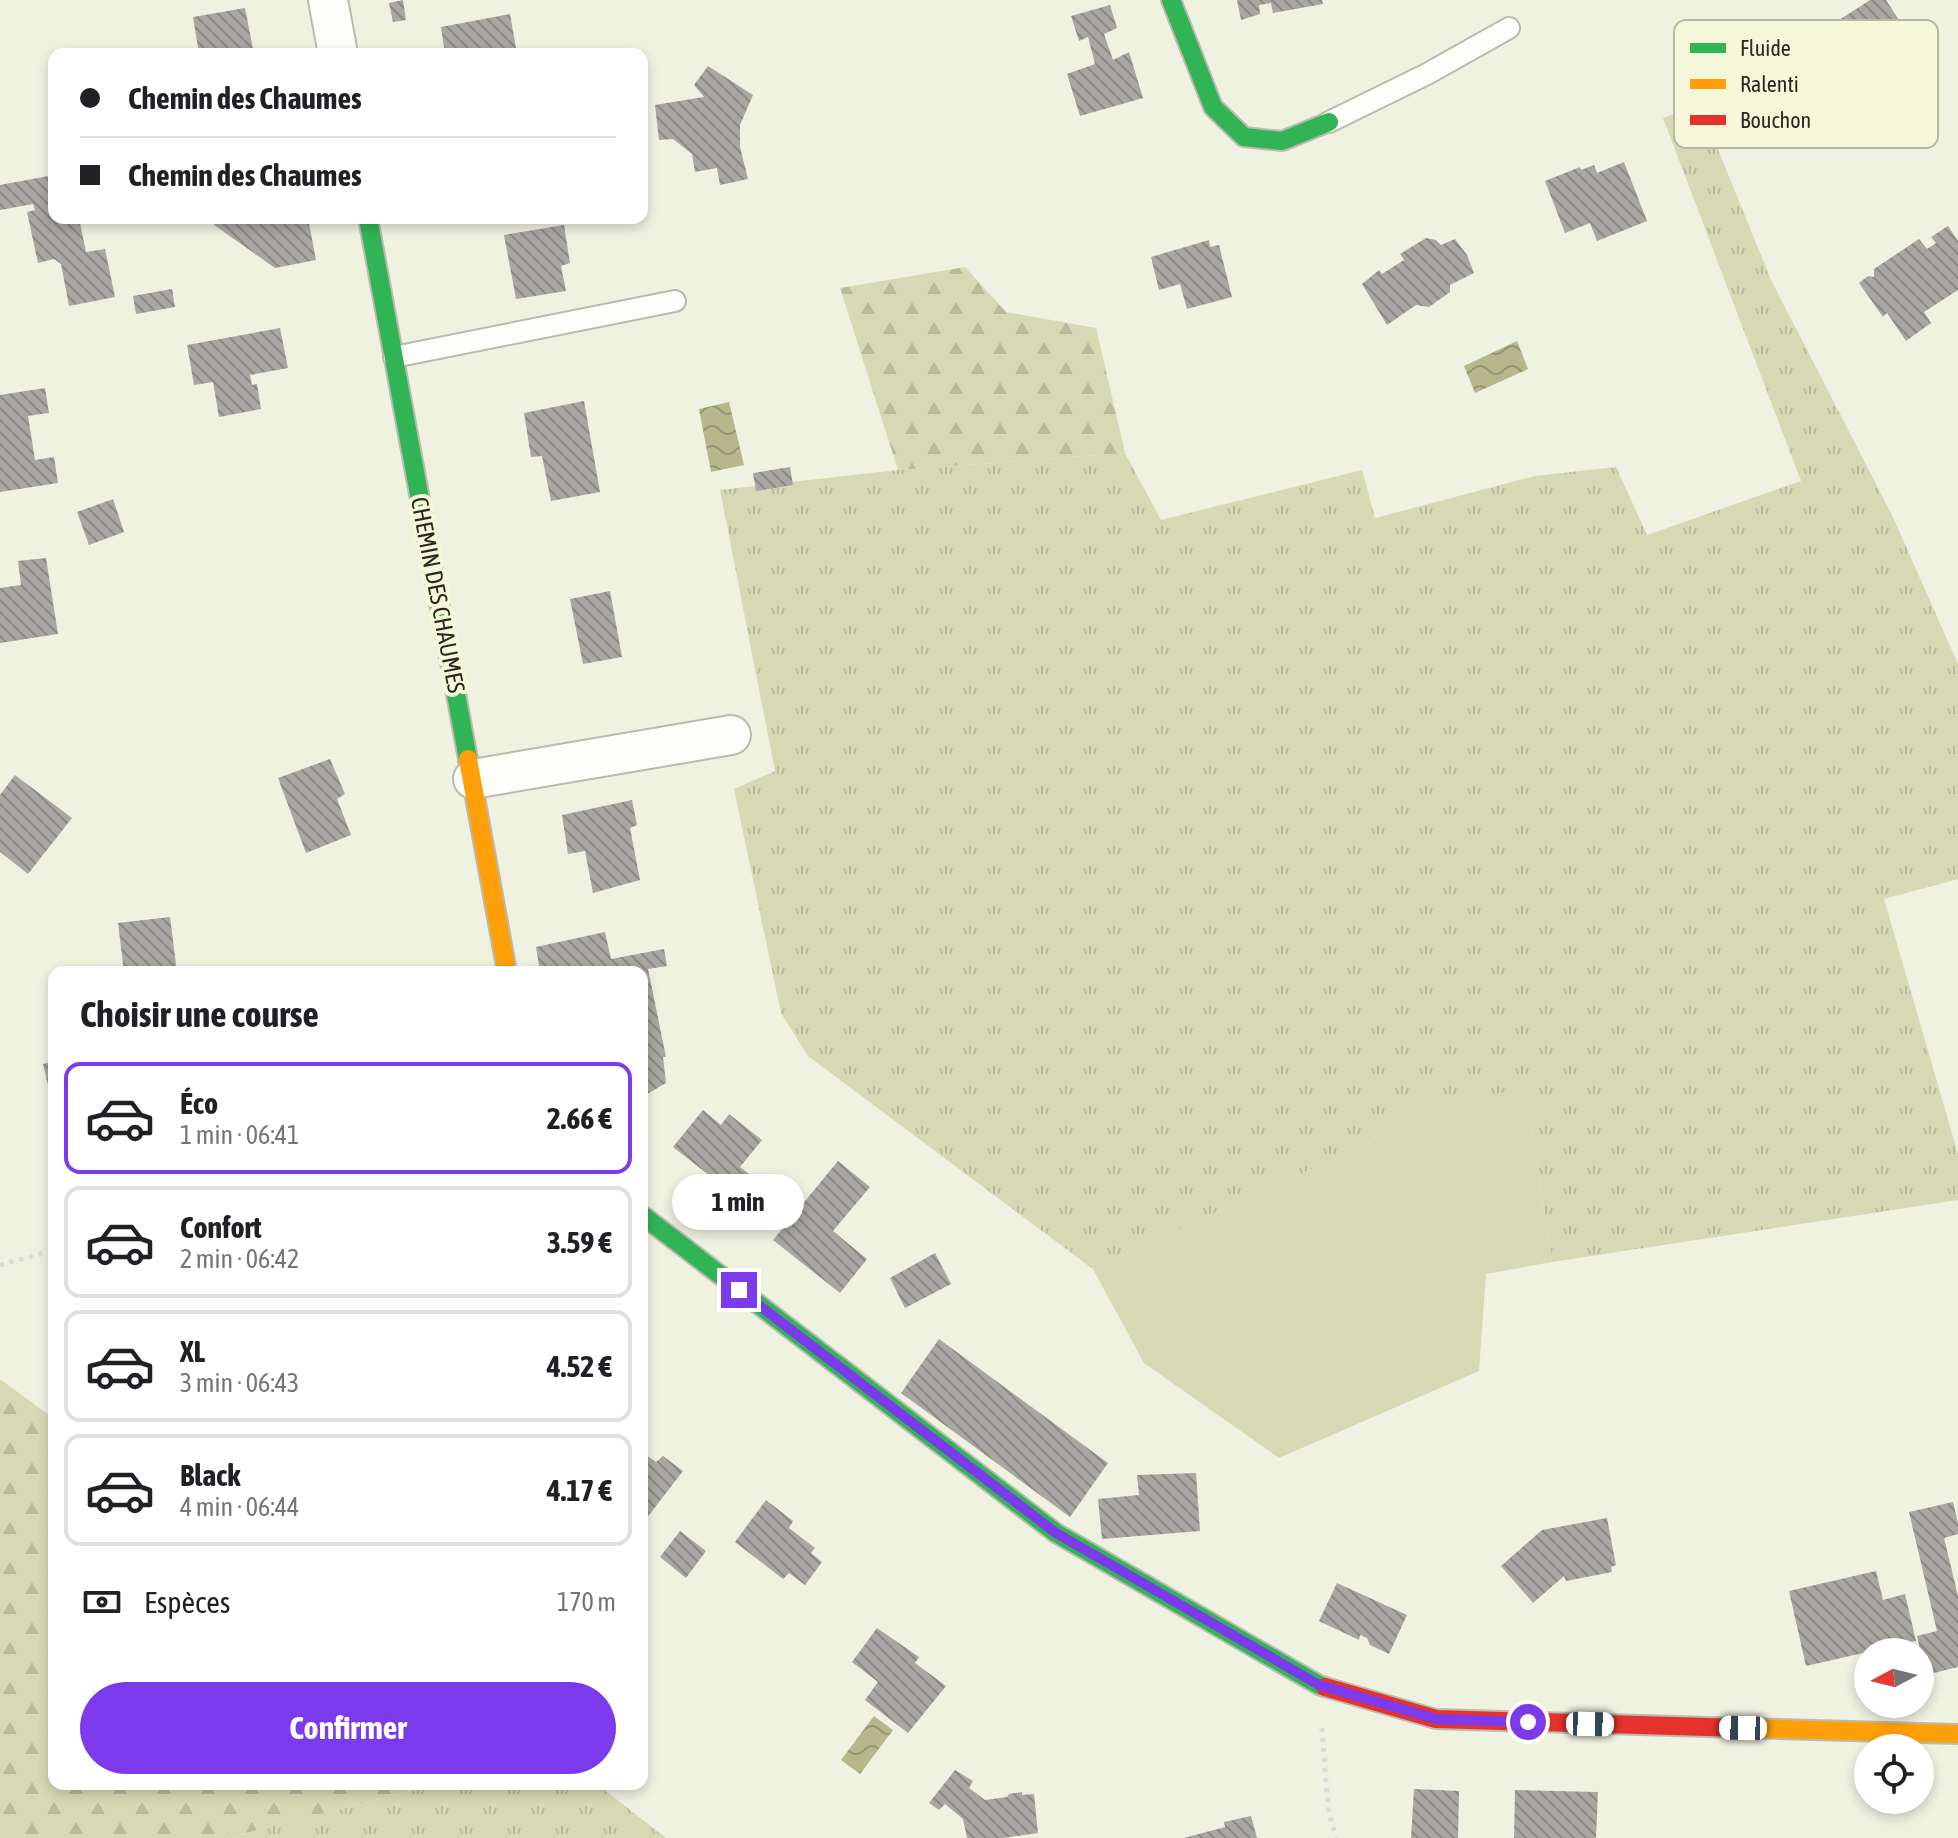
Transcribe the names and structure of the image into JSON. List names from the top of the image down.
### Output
{
  "streets": {
    "street": ["CHEMIN DES CHAUMES"]
  },
  "legend": ["Fluide", "Ralenti", "Bouchon"],
  "north": "left",
  "page": {
    "banner": ["Chemin des Chaumes", "Chemin des Chaumes"],
    "heading": "Choisir une course",
    "list": [
      {
        "name": "Éco",
        "note": "1 min · 06:41",
        "value": "2.66 €"
      },
      {
        "name": "Confort",
        "note": "2 min · 06:42",
        "value": "3.59 €"
      },
      {
        "name": "XL",
        "note": "3 min · 06:43",
        "value": "4.52 €"
      },
      {
        "name": "Black",
        "note": "4 min · 06:44",
        "value": "4.17 €"
      }
    ],
    "bubble": "1 min",
    "pay": ["Espèces", "170 m"],
    "buttons": "Confirmer"
  }
}
